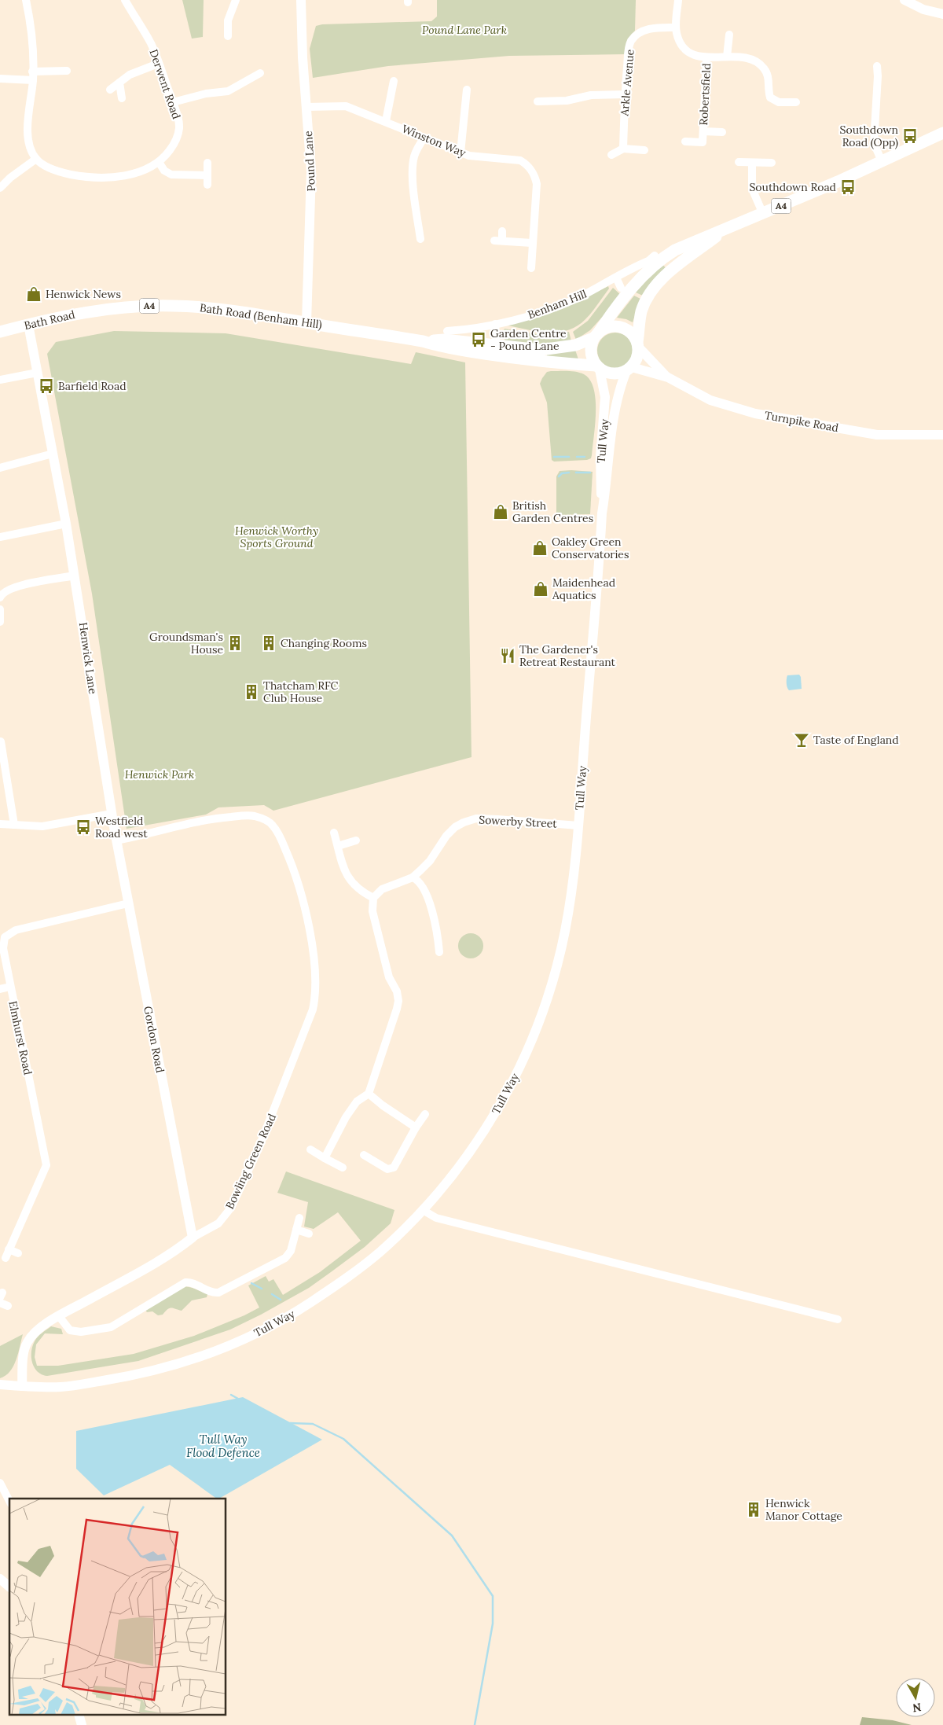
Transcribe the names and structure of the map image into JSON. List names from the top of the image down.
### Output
{
  "streets": {
    "main road": ["A4", "Bath Road (Benham Hill)", "Bath Road"],
    "street": [
      "Arkle Avenue",
      "Derwent Road",
      "Robertsfield",
      "Winston Way",
      "Pound Lane",
      "Benham Hill",
      "Turnpike Road",
      "Tull Way",
      "Henwick Lane",
      "Sowerby Street",
      "Elmhurst Road",
      "Gordon Road",
      "Bowling Green Road"
    ]
  },
  "crossings": [
    ["Arkle Avenue", "Robertsfield"],
    ["Winston Way", "Pound Lane"],
    ["Pound Lane", "Bath Road (Benham Hill)"],
    ["A4", "Bath Road (Benham Hill)"],
    ["A4", "Turnpike Road"],
    ["A4", "Tull Way"],
    ["Bath Road (Benham Hill)", "Bath Road"],
    ["Bath Road (Benham Hill)", "Turnpike Road"],
    ["Bath Road (Benham Hill)", "Tull Way"],
    ["Bath Road", "Henwick Lane"],
    ["Turnpike Road", "Tull Way"],
    ["Tull Way", "Sowerby Street"],
    ["Tull Way", "Bowling Green Road"],
    ["Henwick Lane", "Gordon Road"],
    ["Henwick Lane", "Bowling Green Road"],
    ["Elmhurst Road", "Gordon Road"],
    ["Gordon Road", "Bowling Green Road"]
  ],
  "water": ["Tull Way Flood Defence"],
  "parks": ["Pound Lane Park", "Henwick Worthy Sports Ground", "Henwick Park"],
  "places": {
    "bus stop": [
      "Southdown Road (Opp)",
      "Southdown Road",
      "Garden Centre - Pound Lane",
      "Barfield Road",
      "Westfield Road west"
    ],
    "shop": [
      "Henwick News",
      "British Garden Centres",
      "Oakley Green Conservatories",
      "Maidenhead Aquatics"
    ],
    "building": [
      "Groundsman's House",
      "Changing Rooms",
      "Thatcham RFC Club House",
      "Henwick Manor Cottage"
    ],
    "restaurant": ["The Gardener's Retreat Restaurant"],
    "bar": ["Taste of England"]
  },
  "north": "bottom"
}
